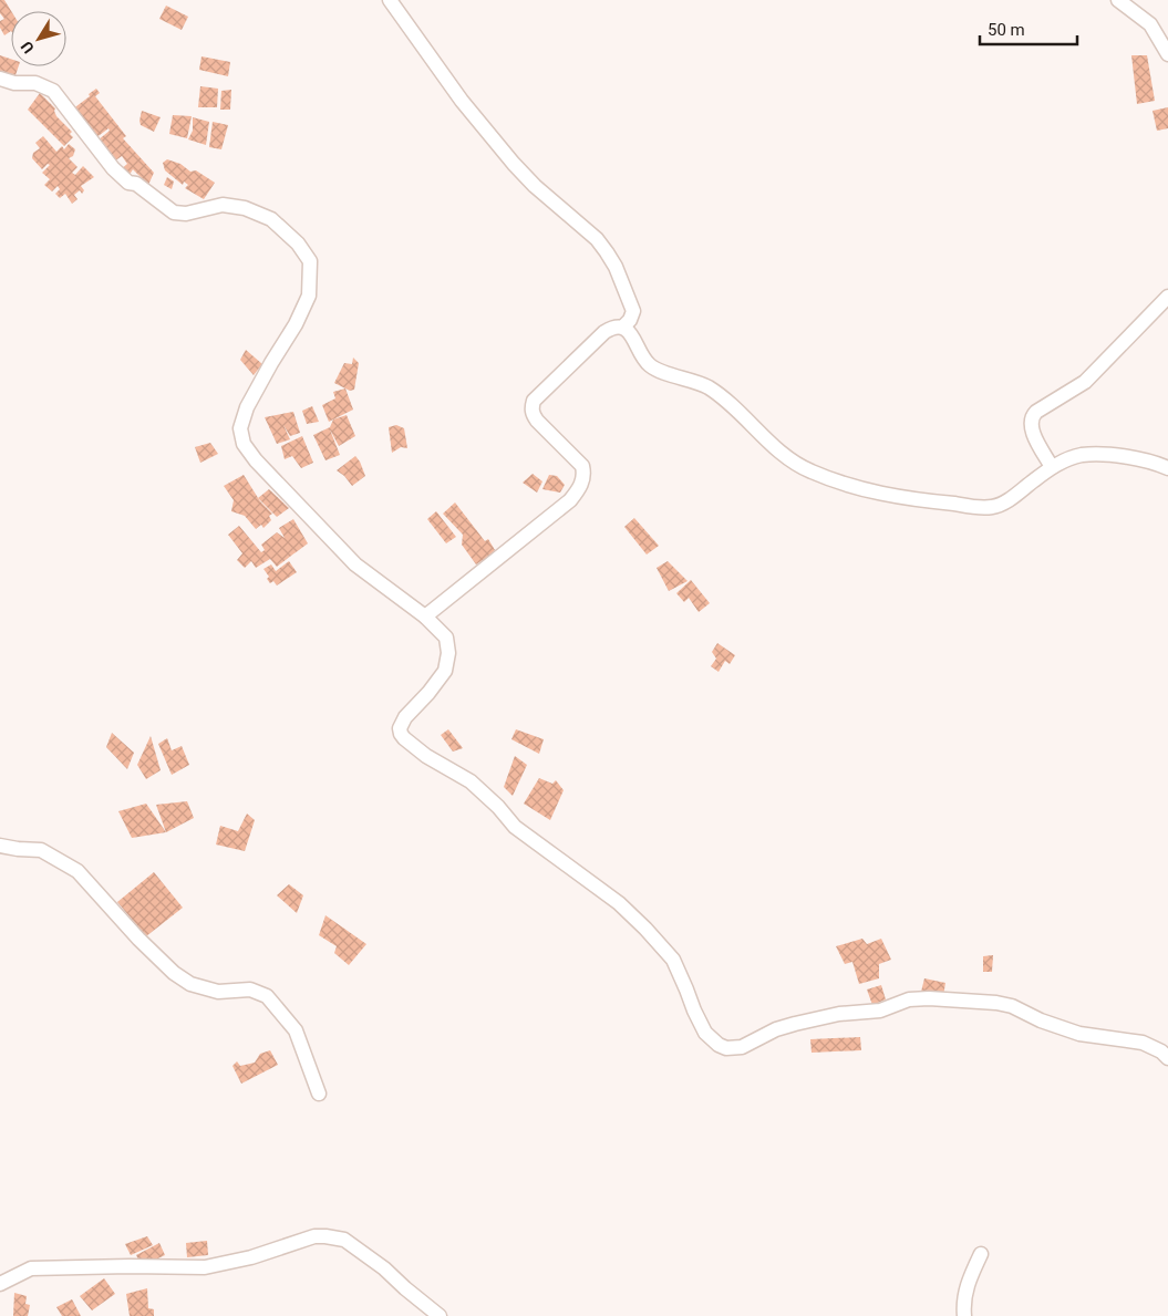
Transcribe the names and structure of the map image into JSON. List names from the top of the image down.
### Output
{
  "scale_bar": "50 m",
  "north": "bottom left"
}
